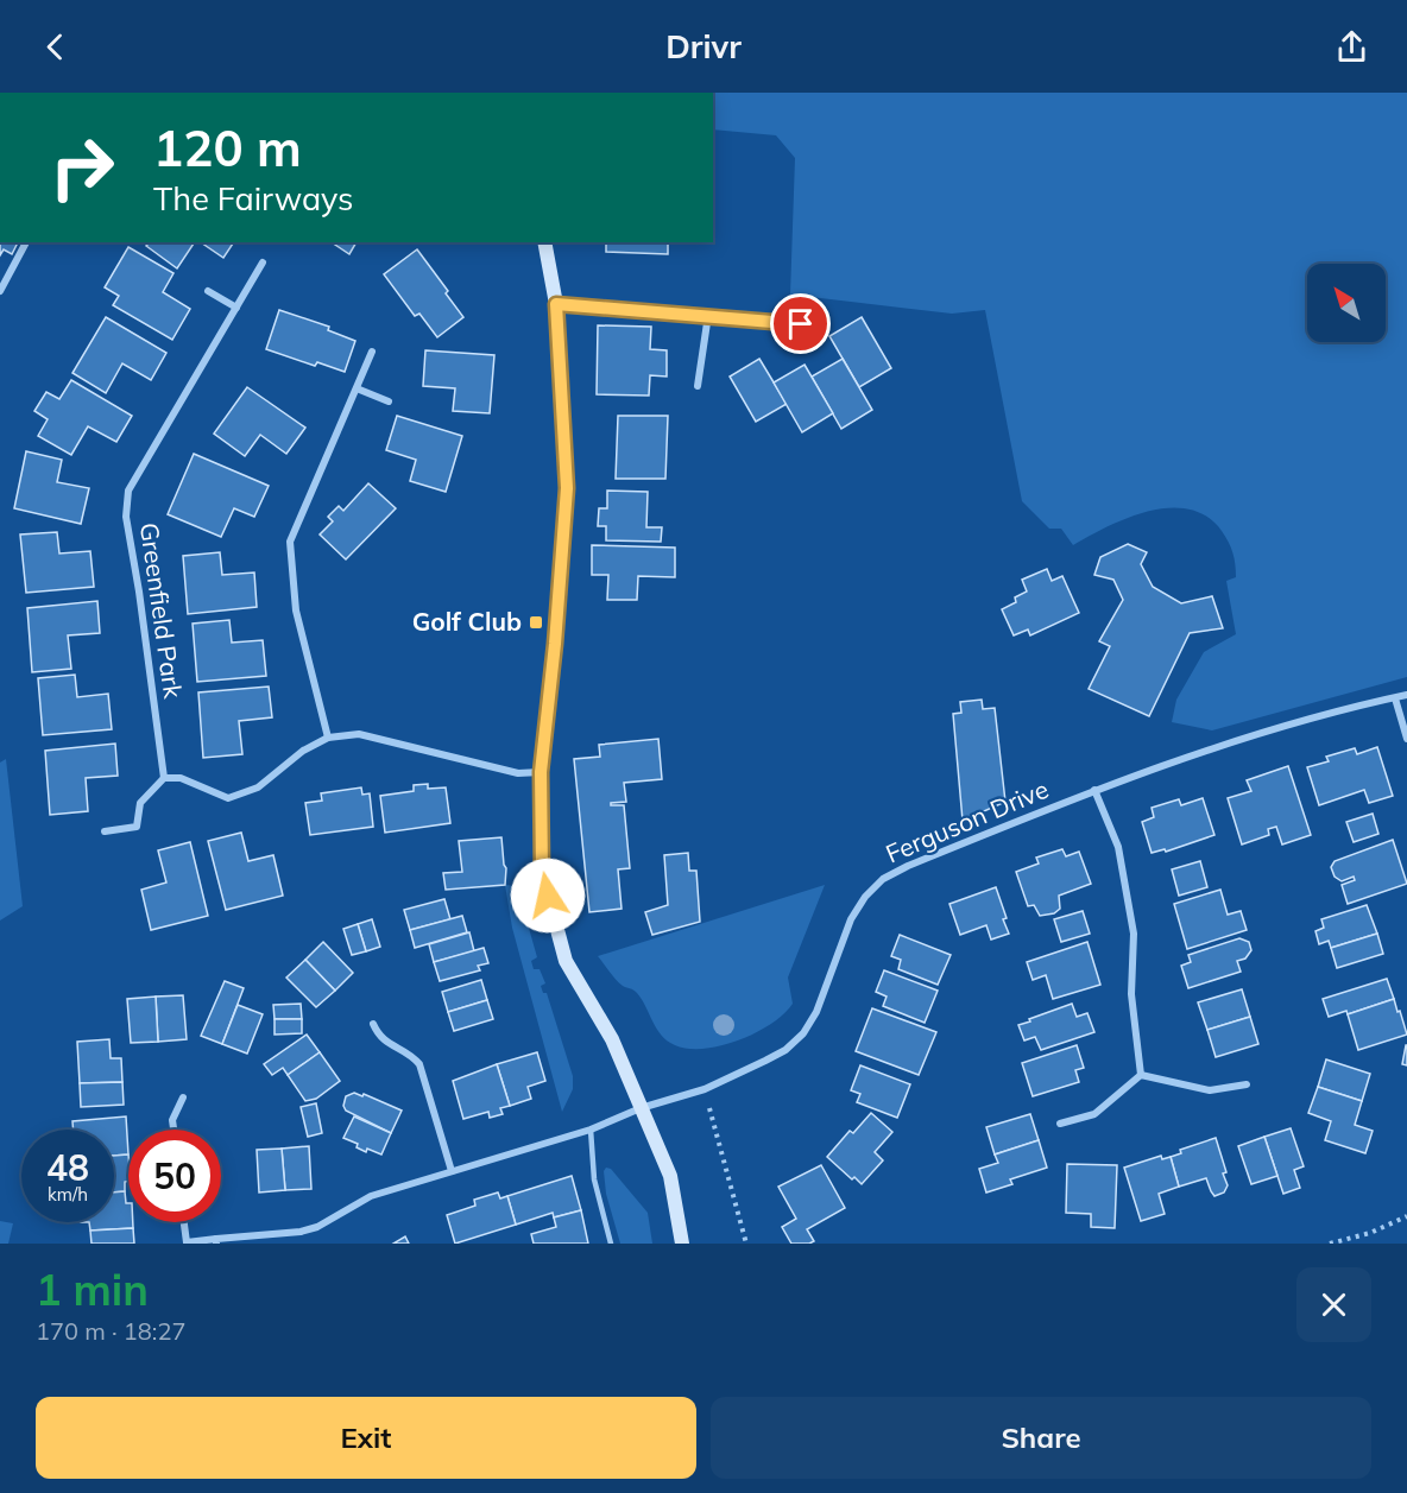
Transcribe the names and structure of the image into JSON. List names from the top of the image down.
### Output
{
  "streets": {
    "street": ["Greenfield Park", "Ferguson Drive"]
  },
  "places": {
    "transit": ["Golf Club"]
  },
  "north": "top left",
  "page": {
    "header": "Drivr",
    "turn": ["120 m", "The Fairways"],
    "speed": "48 km/h",
    "limit": "50",
    "heading": ["1 min", "170 m · 18:27"],
    "buttons": ["Exit", "Share"]
  }
}
